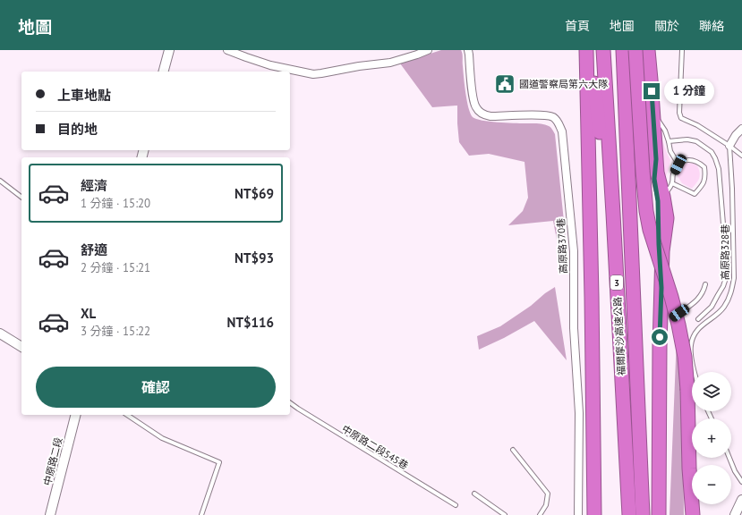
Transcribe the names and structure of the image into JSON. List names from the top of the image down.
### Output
{
  "streets": {
    "highway": ["3", "福爾摩沙高速公路"],
    "street": ["高原路370巷", "中原路二段"],
    "lane": ["高原路328巷", "中原路二段545巷"]
  },
  "places": {
    "public building": ["國道警察局第六大隊"]
  },
  "page": {
    "header": "地圖",
    "nav": [
      "首頁",
      "地圖",
      "關於",
      "聯絡"
    ],
    "banner": ["上車地點", "目的地"],
    "bubble": "1 分鐘",
    "list": [
      {
        "name": "經濟",
        "note": "1 分鐘 · 15:20",
        "value": "NT$69"
      },
      {
        "name": "舒適",
        "note": "2 分鐘 · 15:21",
        "value": "NT$93"
      },
      {
        "name": "XL",
        "note": "3 分鐘 · 15:22",
        "value": "NT$116"
      }
    ],
    "buttons": "確認",
    "map_buttons": ["+", "−"]
  }
}
